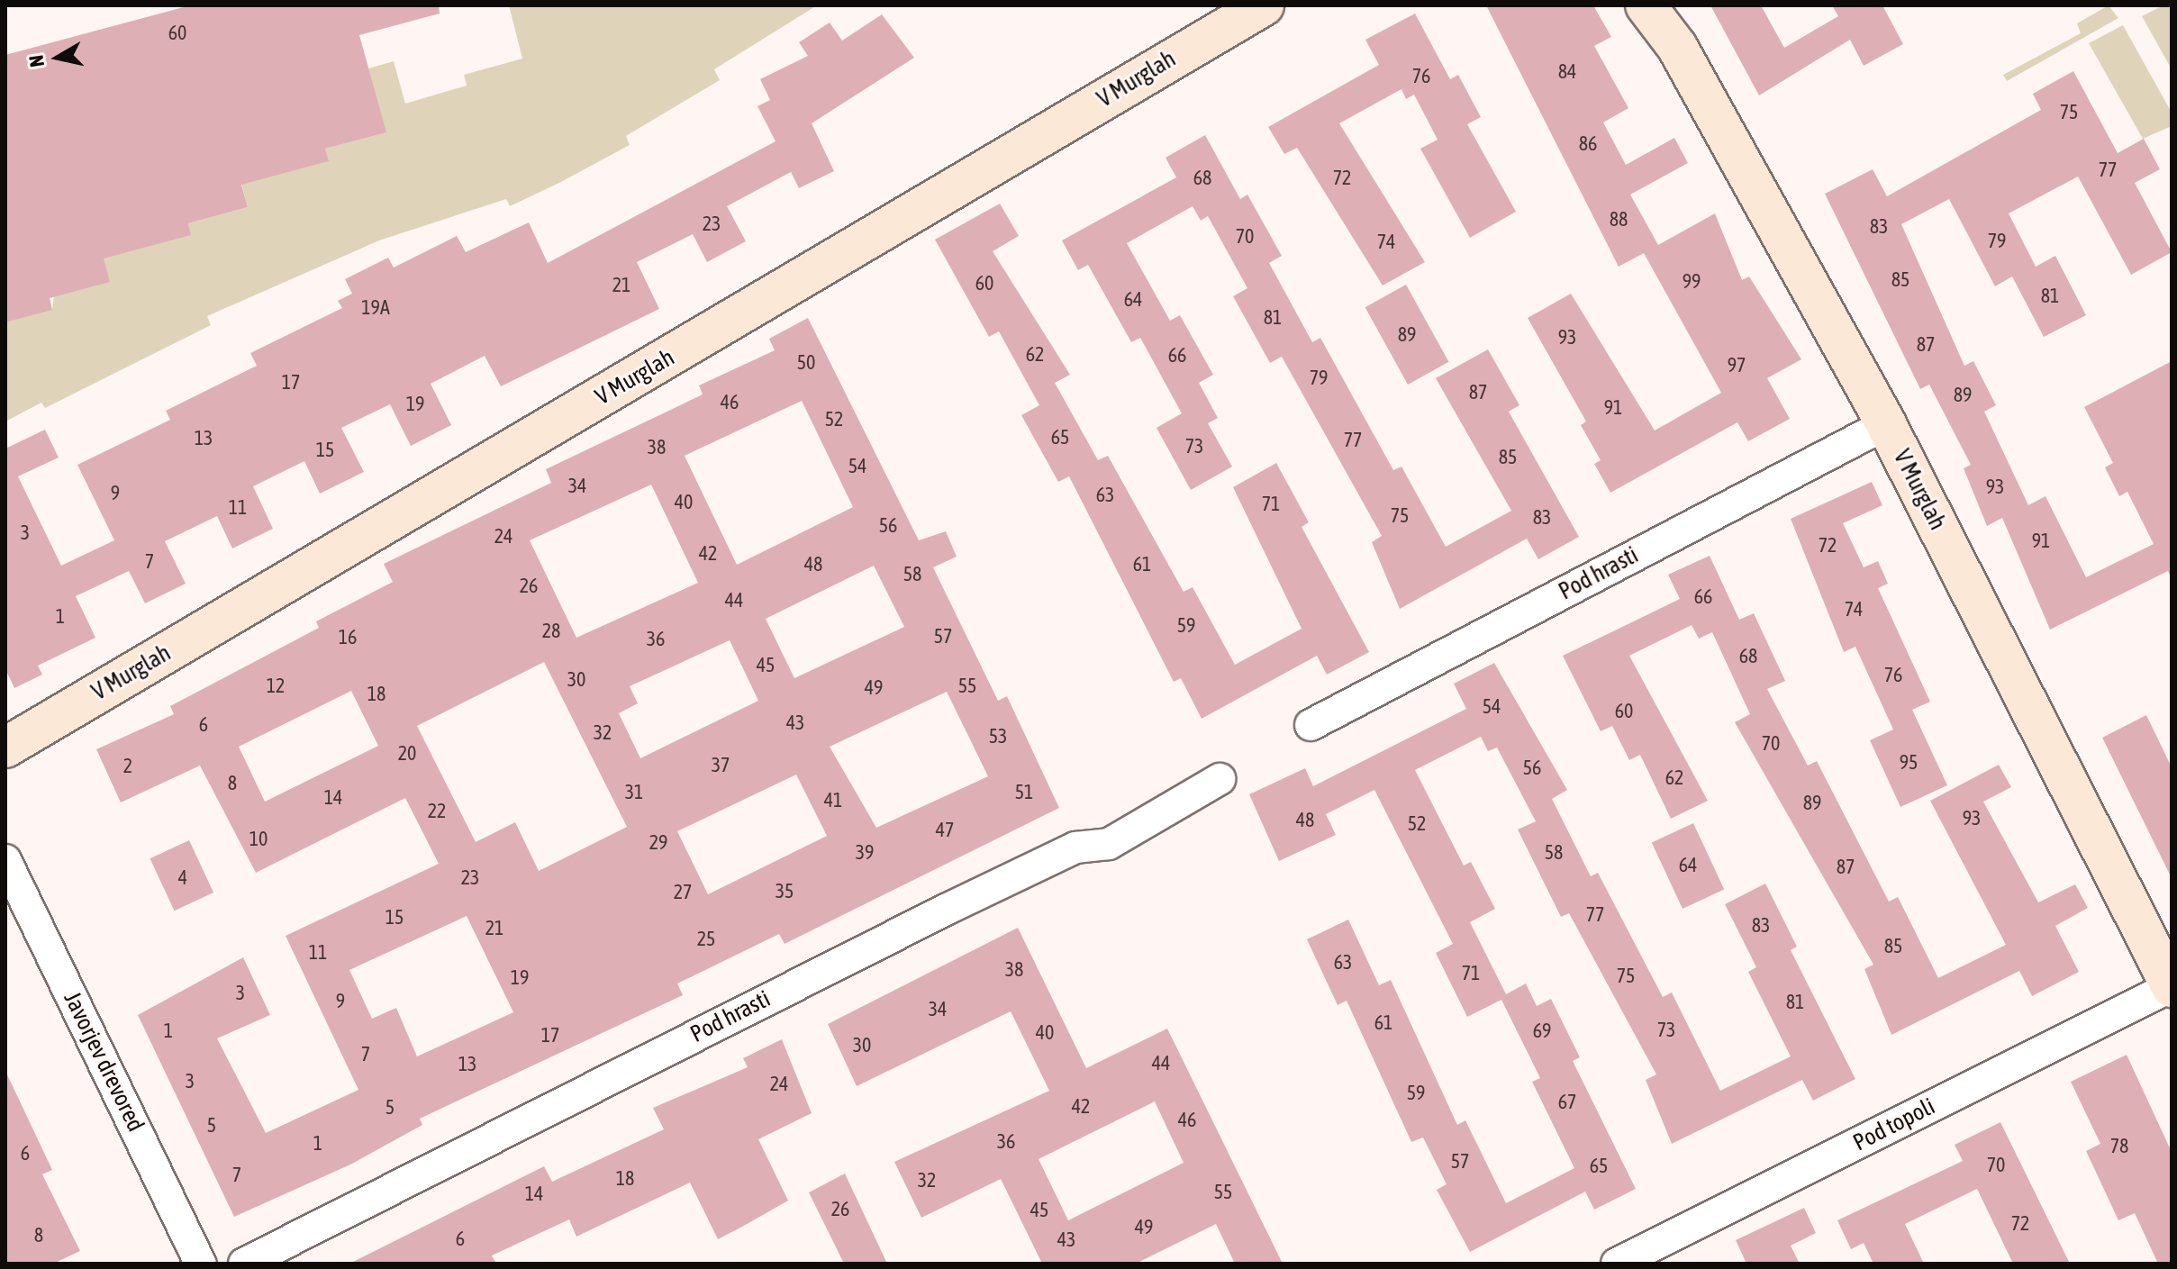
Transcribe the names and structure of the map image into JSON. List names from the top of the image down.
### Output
{
  "streets": {
    "street": [
      "V Murglah",
      "Pod hrasti",
      "Javorjev drevored",
      "Pod topoli"
    ]
  },
  "crossings": [
    ["V Murglah", "Pod hrasti"],
    ["V Murglah", "Pod topoli"]
  ],
  "house_numbers": [
    "60",
    "84",
    "76",
    "75",
    "86",
    "77",
    "68",
    "72",
    "88",
    "23",
    "83",
    "70",
    "79",
    "74",
    "85",
    "99",
    "60",
    "21",
    "81",
    "64",
    "19A",
    "81",
    "89",
    "93",
    "87",
    "62",
    "66",
    "50",
    "97",
    "79",
    "17",
    "87",
    "89",
    "46",
    "19",
    "91",
    "52",
    "65",
    "13",
    "77",
    "73",
    "38",
    "15",
    "85",
    "54",
    "34",
    "93",
    "9",
    "63",
    "40",
    "71",
    "11",
    "75",
    "83",
    "56",
    "3",
    "24",
    "91",
    "72",
    "42",
    "7",
    "48",
    "61",
    "58",
    "26",
    "66",
    "44",
    "74",
    "1",
    "59",
    "28",
    "57",
    "16",
    "36",
    "68",
    "45",
    "76",
    "30",
    "12",
    "55",
    "49",
    "18",
    "54",
    "60",
    "43",
    "6",
    "32",
    "53",
    "70",
    "20",
    "95",
    "37",
    "2",
    "56",
    "62",
    "8",
    "31",
    "51",
    "14",
    "41",
    "89",
    "22",
    "93",
    "48",
    "52",
    "47",
    "10",
    "29",
    "39",
    "58",
    "64",
    "87",
    "4",
    "23",
    "35",
    "27",
    "77",
    "15",
    "83",
    "21",
    "25",
    "85",
    "11",
    "63",
    "38",
    "71",
    "75",
    "19",
    "3",
    "9",
    "81",
    "34",
    "61",
    "73",
    "1",
    "69",
    "40",
    "17",
    "30",
    "7",
    "44",
    "13",
    "3",
    "24",
    "59",
    "67",
    "42",
    "5",
    "46",
    "5",
    "36",
    "1",
    "78",
    "6",
    "57",
    "70",
    "65",
    "7",
    "18",
    "32",
    "55",
    "14",
    "26",
    "45",
    "72",
    "49",
    "8",
    "6",
    "43"
  ],
  "north": "left"
}
